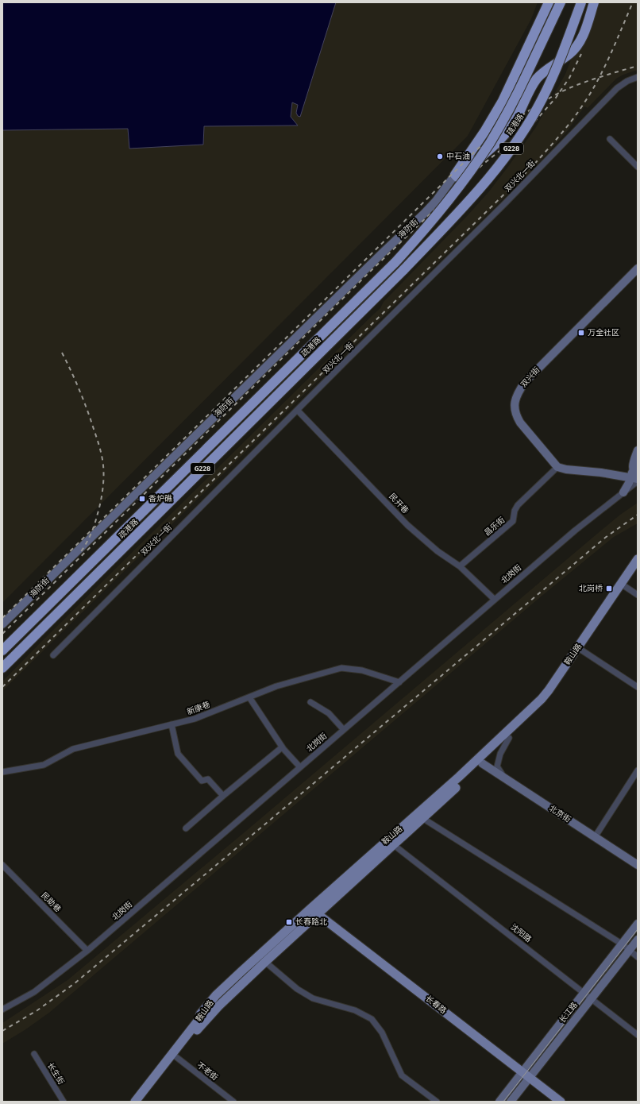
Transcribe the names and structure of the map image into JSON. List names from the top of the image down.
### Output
{
  "streets": {
    "highway": ["疏港路", "G228"],
    "main road": ["鞍山路", "长春路"],
    "street": [
      "双兴北一街",
      "海防街",
      "双兴街",
      "民开巷",
      "昌乐街",
      "北岗街",
      "新康巷",
      "北京街",
      "民助巷",
      "沈阳路",
      "长江路",
      "不老街",
      "长生街"
    ]
  },
  "crossings": [
    ["双兴北一街", "民开巷"],
    ["双兴街", "昌乐街"],
    ["民开巷", "昌乐街"],
    ["民开巷", "北岗街"],
    ["北岗街", "新康巷"],
    ["北岗街", "民助巷"],
    ["鞍山路", "北京街"],
    ["鞍山路", "沈阳路"],
    ["鞍山路", "长春路"],
    ["鞍山路", "不老街"],
    ["沈阳路", "长江路"],
    ["长春路", "长江路"]
  ],
  "places": {
    "other": ["中石油"],
    "transit": [
      "万全社区",
      "香炉礁",
      "北岗桥",
      "长春路北"
    ]
  }
}
